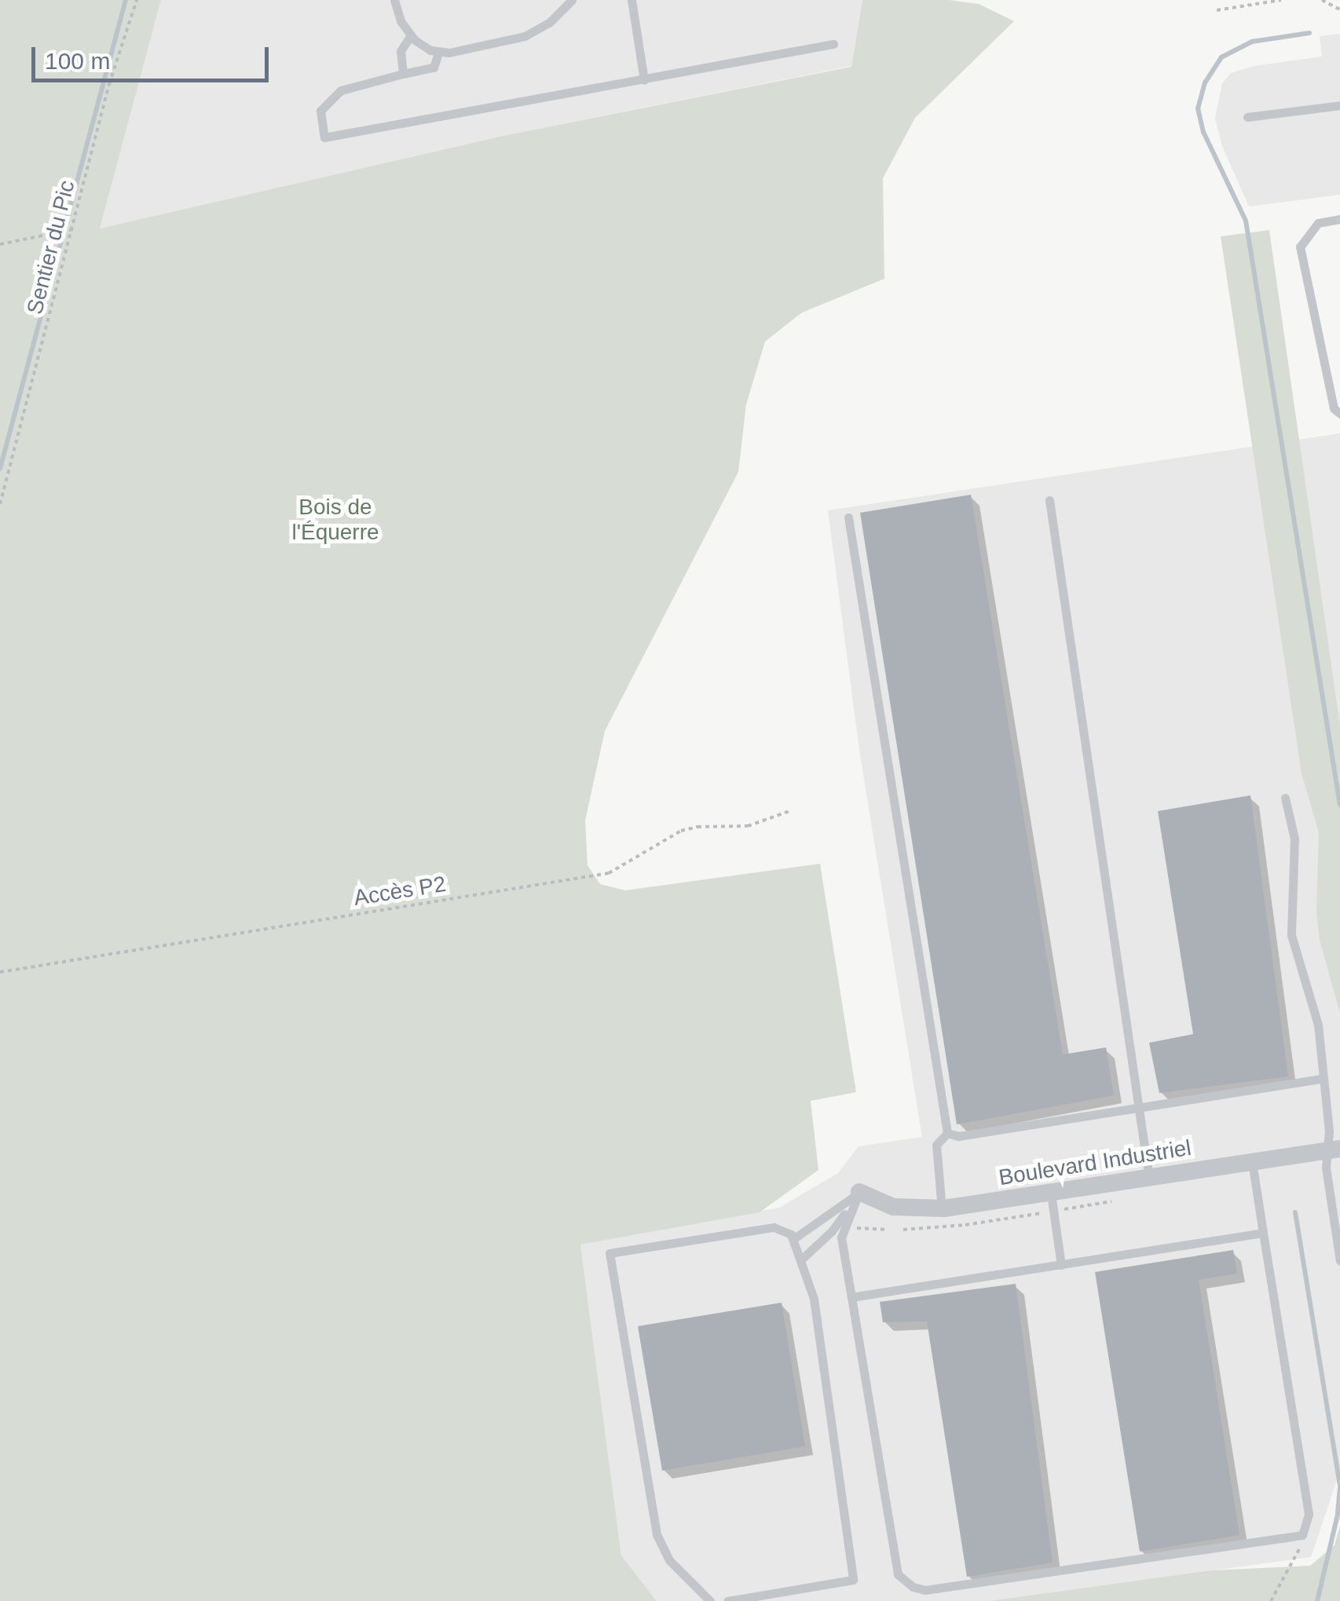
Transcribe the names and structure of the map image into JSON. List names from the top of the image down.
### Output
{
  "streets": {
    "street": ["Boulevard Industriel"],
    "path": ["Sentier du Pic", "Accès P2"]
  },
  "parks": ["Bois de l'Équerre"],
  "scale_bar": "100 m"
}
